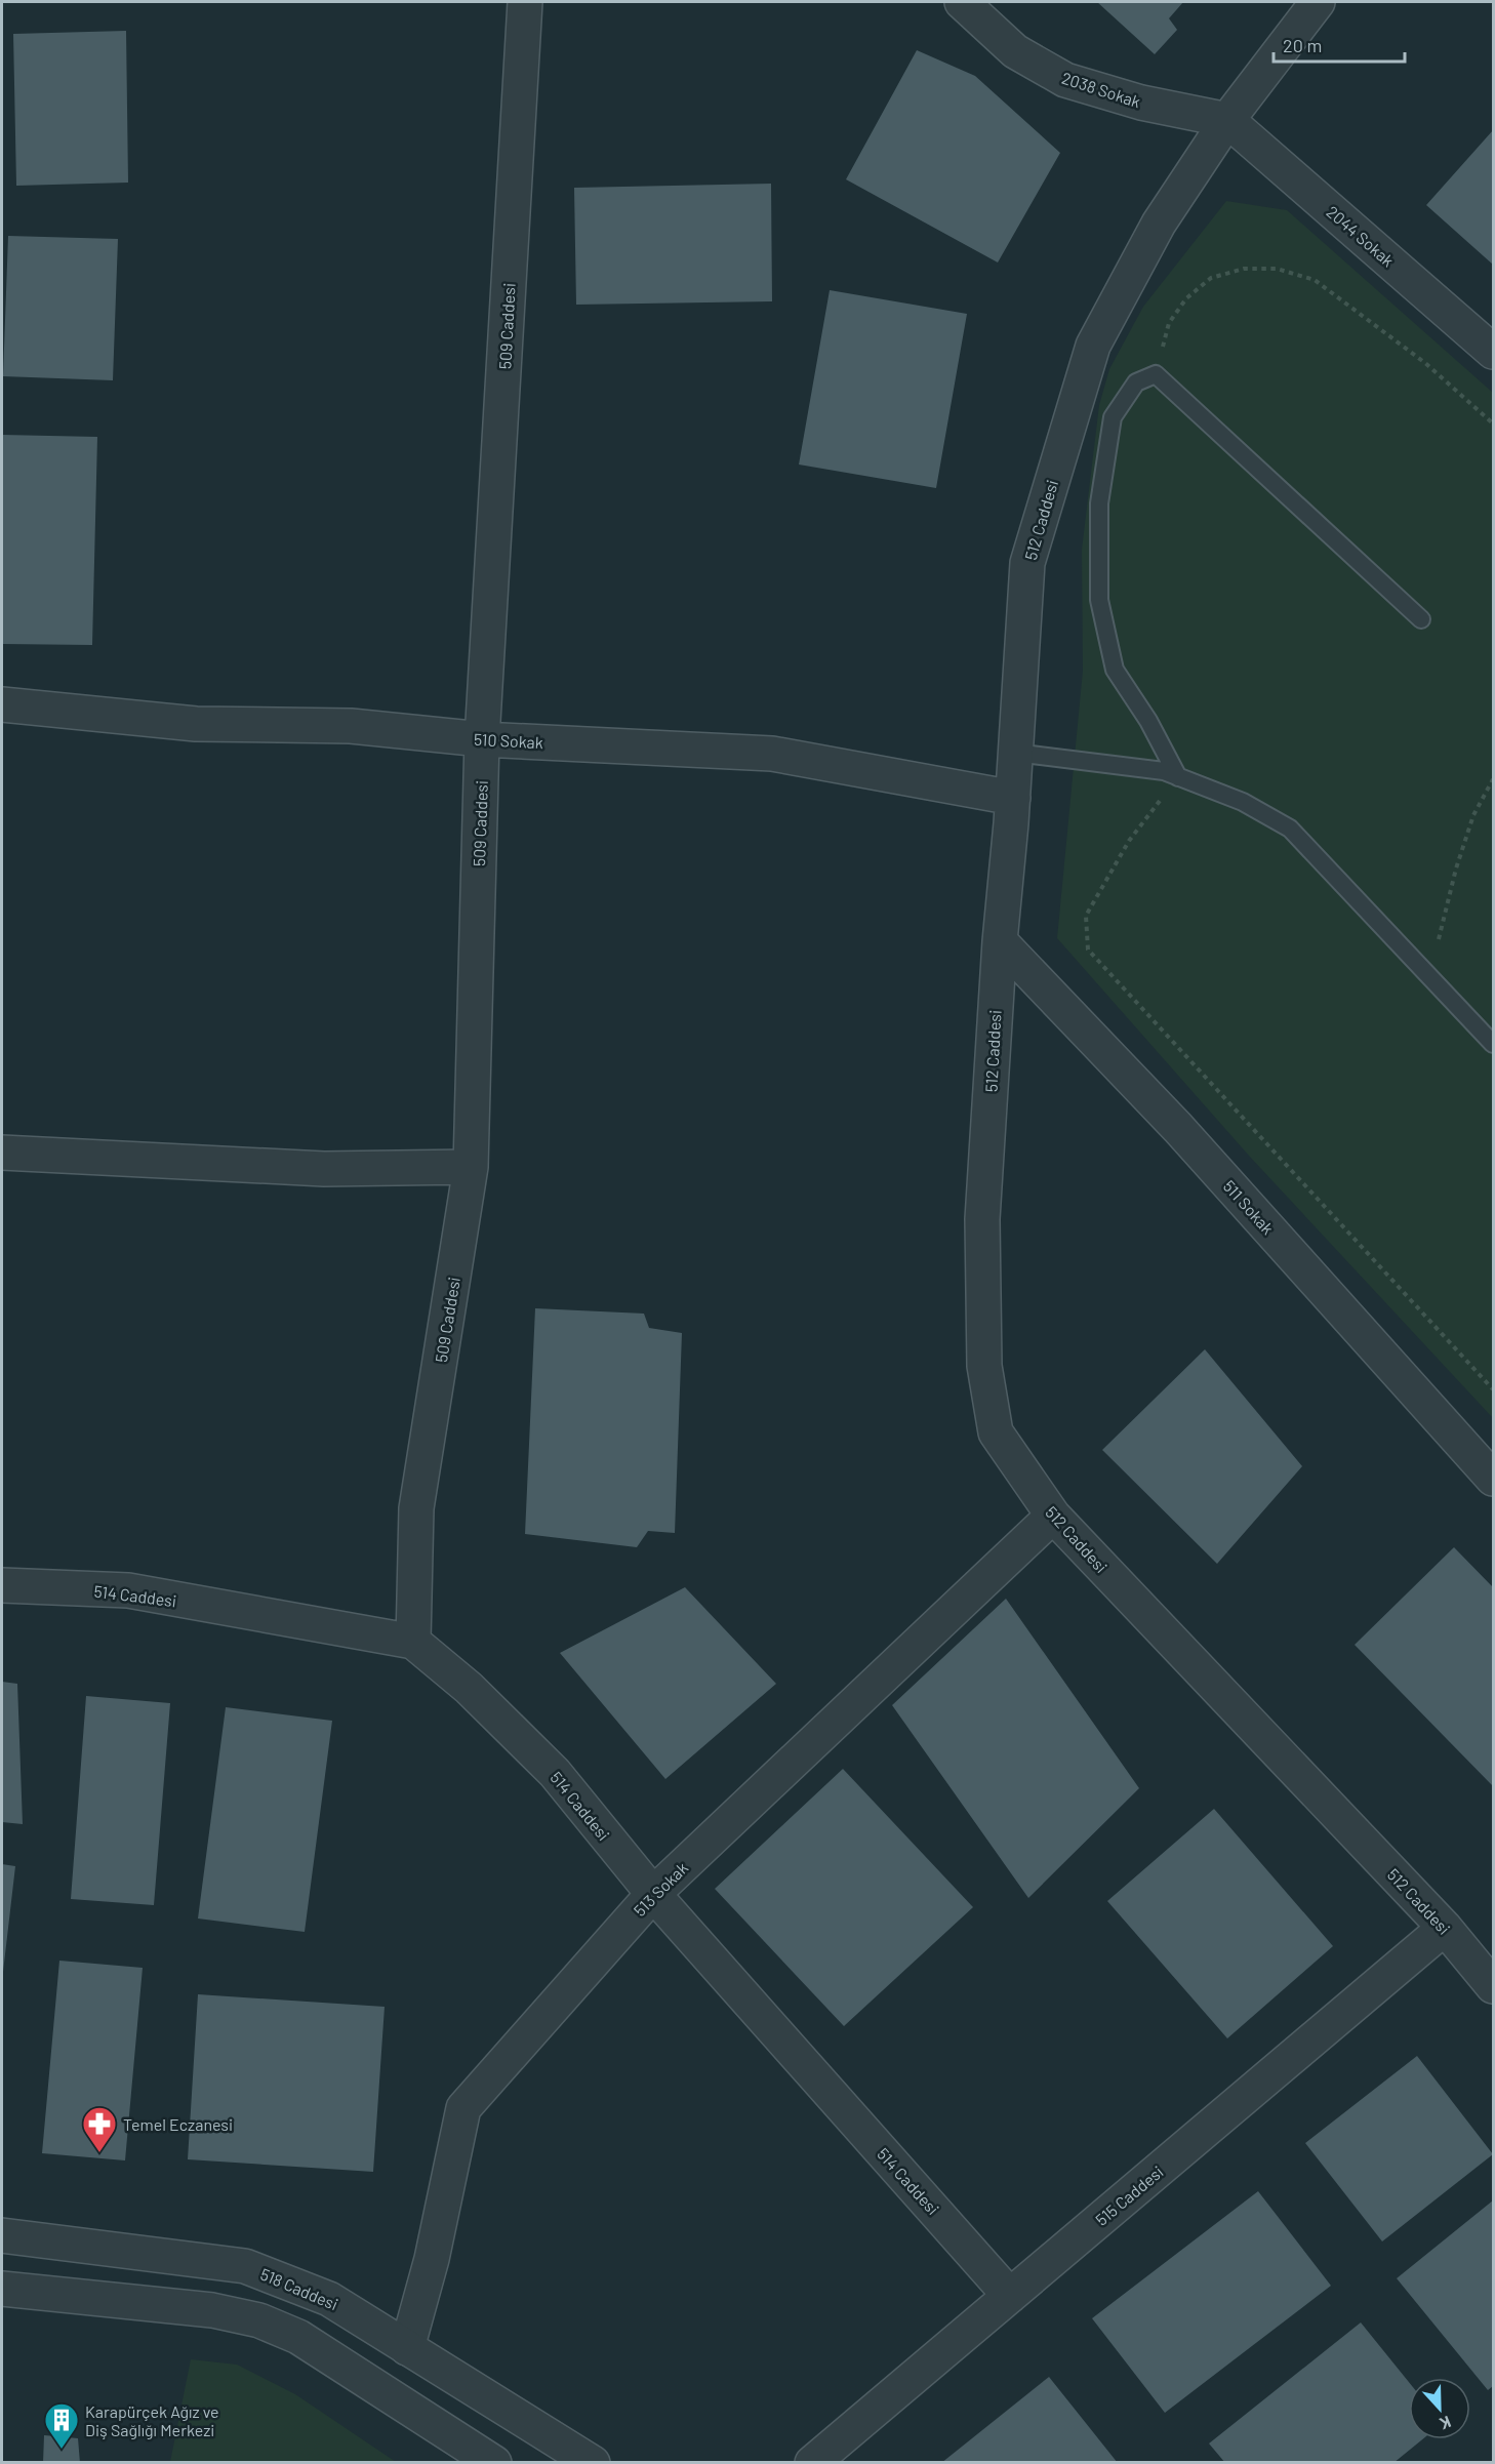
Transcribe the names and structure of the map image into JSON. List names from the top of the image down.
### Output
{
  "streets": {
    "street": [
      "2038 Sokak",
      "2044 Sokak",
      "509 Caddesi",
      "512 Caddesi",
      "510 Sokak",
      "511 Sokak",
      "514 Caddesi",
      "513 Sokak",
      "515 Caddesi",
      "518 Caddesi"
    ]
  },
  "crossings": [
    ["2038 Sokak", "2044 Sokak"],
    ["2038 Sokak", "512 Caddesi"],
    ["2044 Sokak", "512 Caddesi"],
    ["509 Caddesi", "510 Sokak"],
    ["509 Caddesi", "514 Caddesi"],
    ["512 Caddesi", "510 Sokak"],
    ["512 Caddesi", "511 Sokak"],
    ["512 Caddesi", "513 Sokak"],
    ["512 Caddesi", "515 Caddesi"],
    ["514 Caddesi", "513 Sokak"],
    ["514 Caddesi", "515 Caddesi"],
    ["513 Sokak", "518 Caddesi"]
  ],
  "places": {
    "pharmacy": ["Temel Eczanesi"],
    "building": ["Karapürçek Ağız ve Diş Sağlığı Merkezi"]
  },
  "scale_bar": "20 m",
  "north": "bottom"
}
